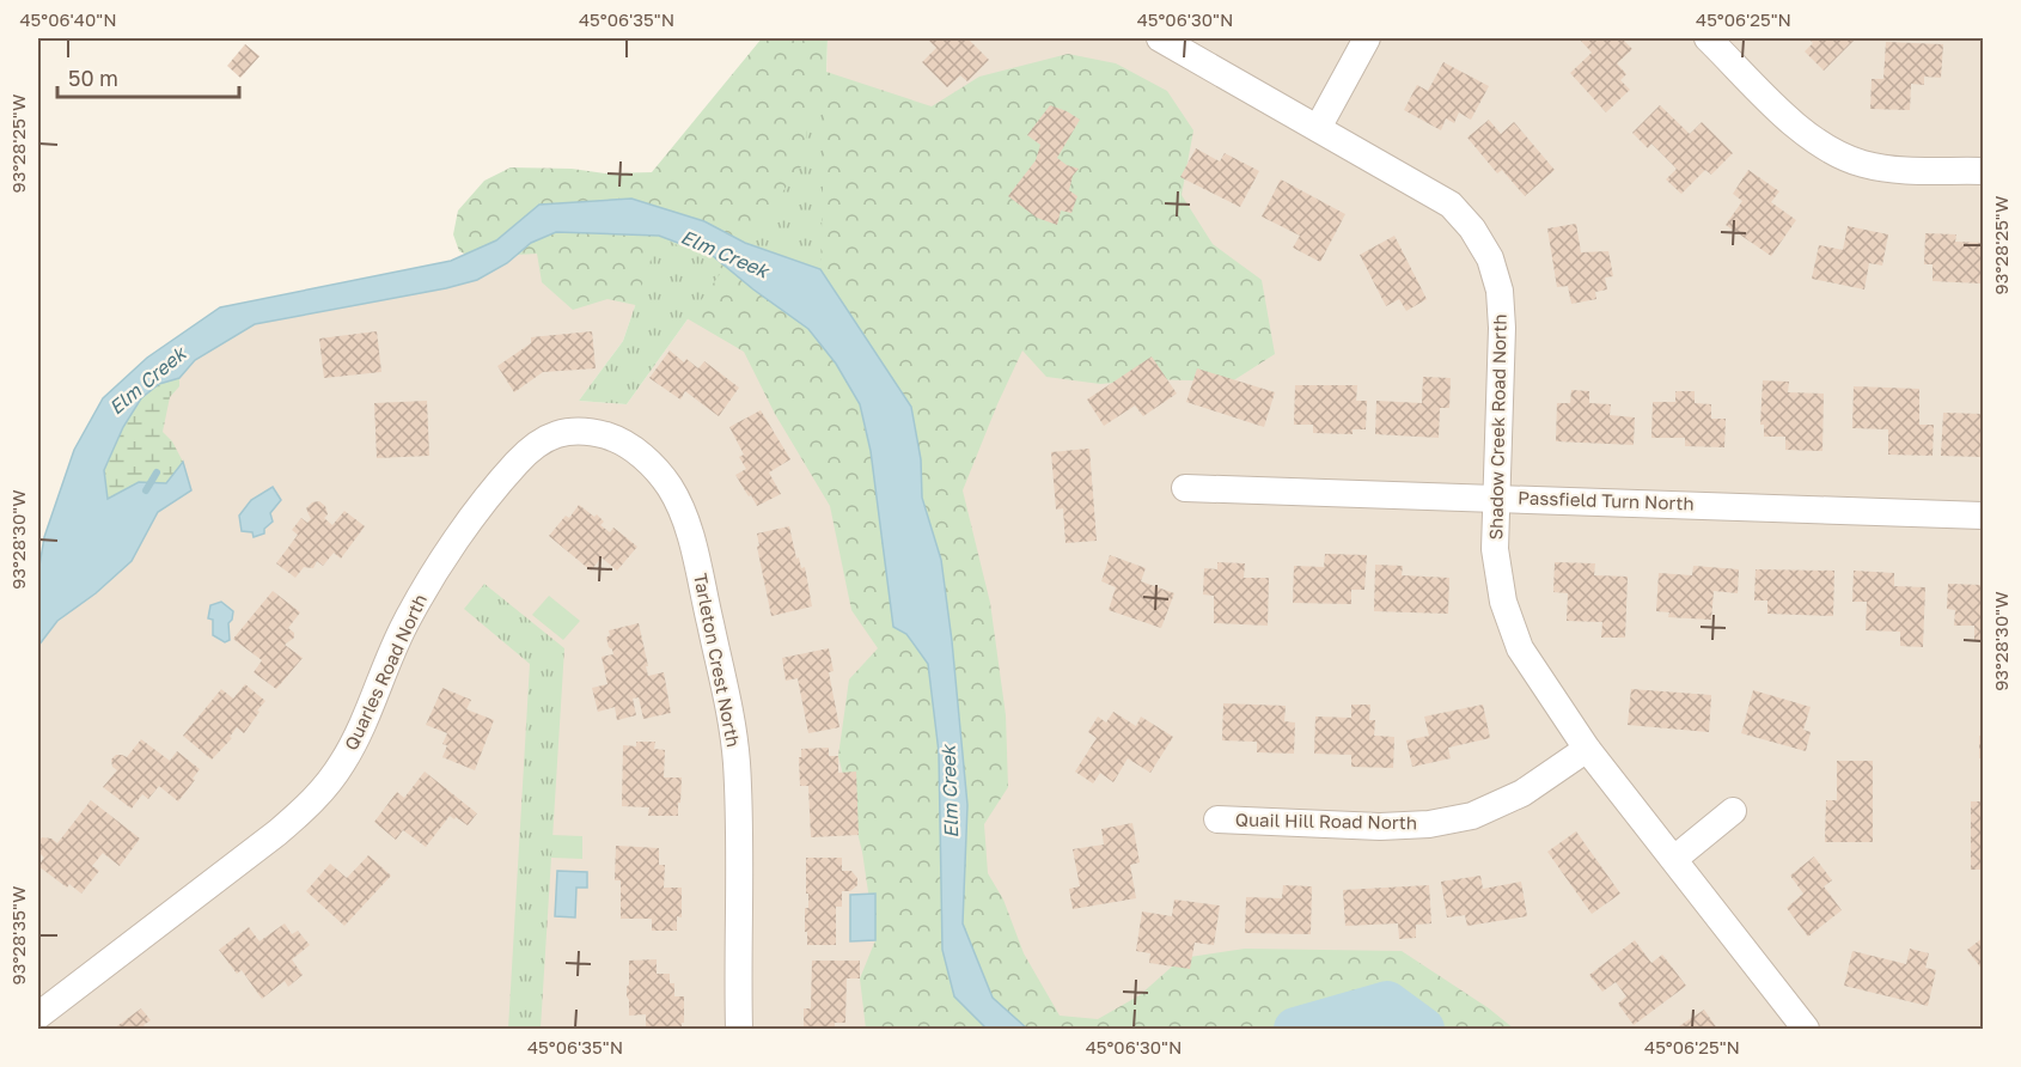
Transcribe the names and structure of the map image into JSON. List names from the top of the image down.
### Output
{
  "streets": {
    "street": [
      "Shadow Creek Road North",
      "Passfield Turn North",
      "Tarleton Crest North",
      "Quarles Road North",
      "Quail Hill Road North"
    ]
  },
  "crossings": [
    ["Shadow Creek Road North", "Passfield Turn North"],
    ["Shadow Creek Road North", "Quail Hill Road North"],
    ["Tarleton Crest North", "Quarles Road North"]
  ],
  "water": ["Elm Creek"],
  "scale_bar": "50 m",
  "coordinates": [
    "45°06'40\"N",
    "45°06'35\"N",
    "45°06'30\"N",
    "45°06'25\"N",
    "93°28'25\"W",
    "93°28'30\"W",
    "93°28'35\"W"
  ]
}
